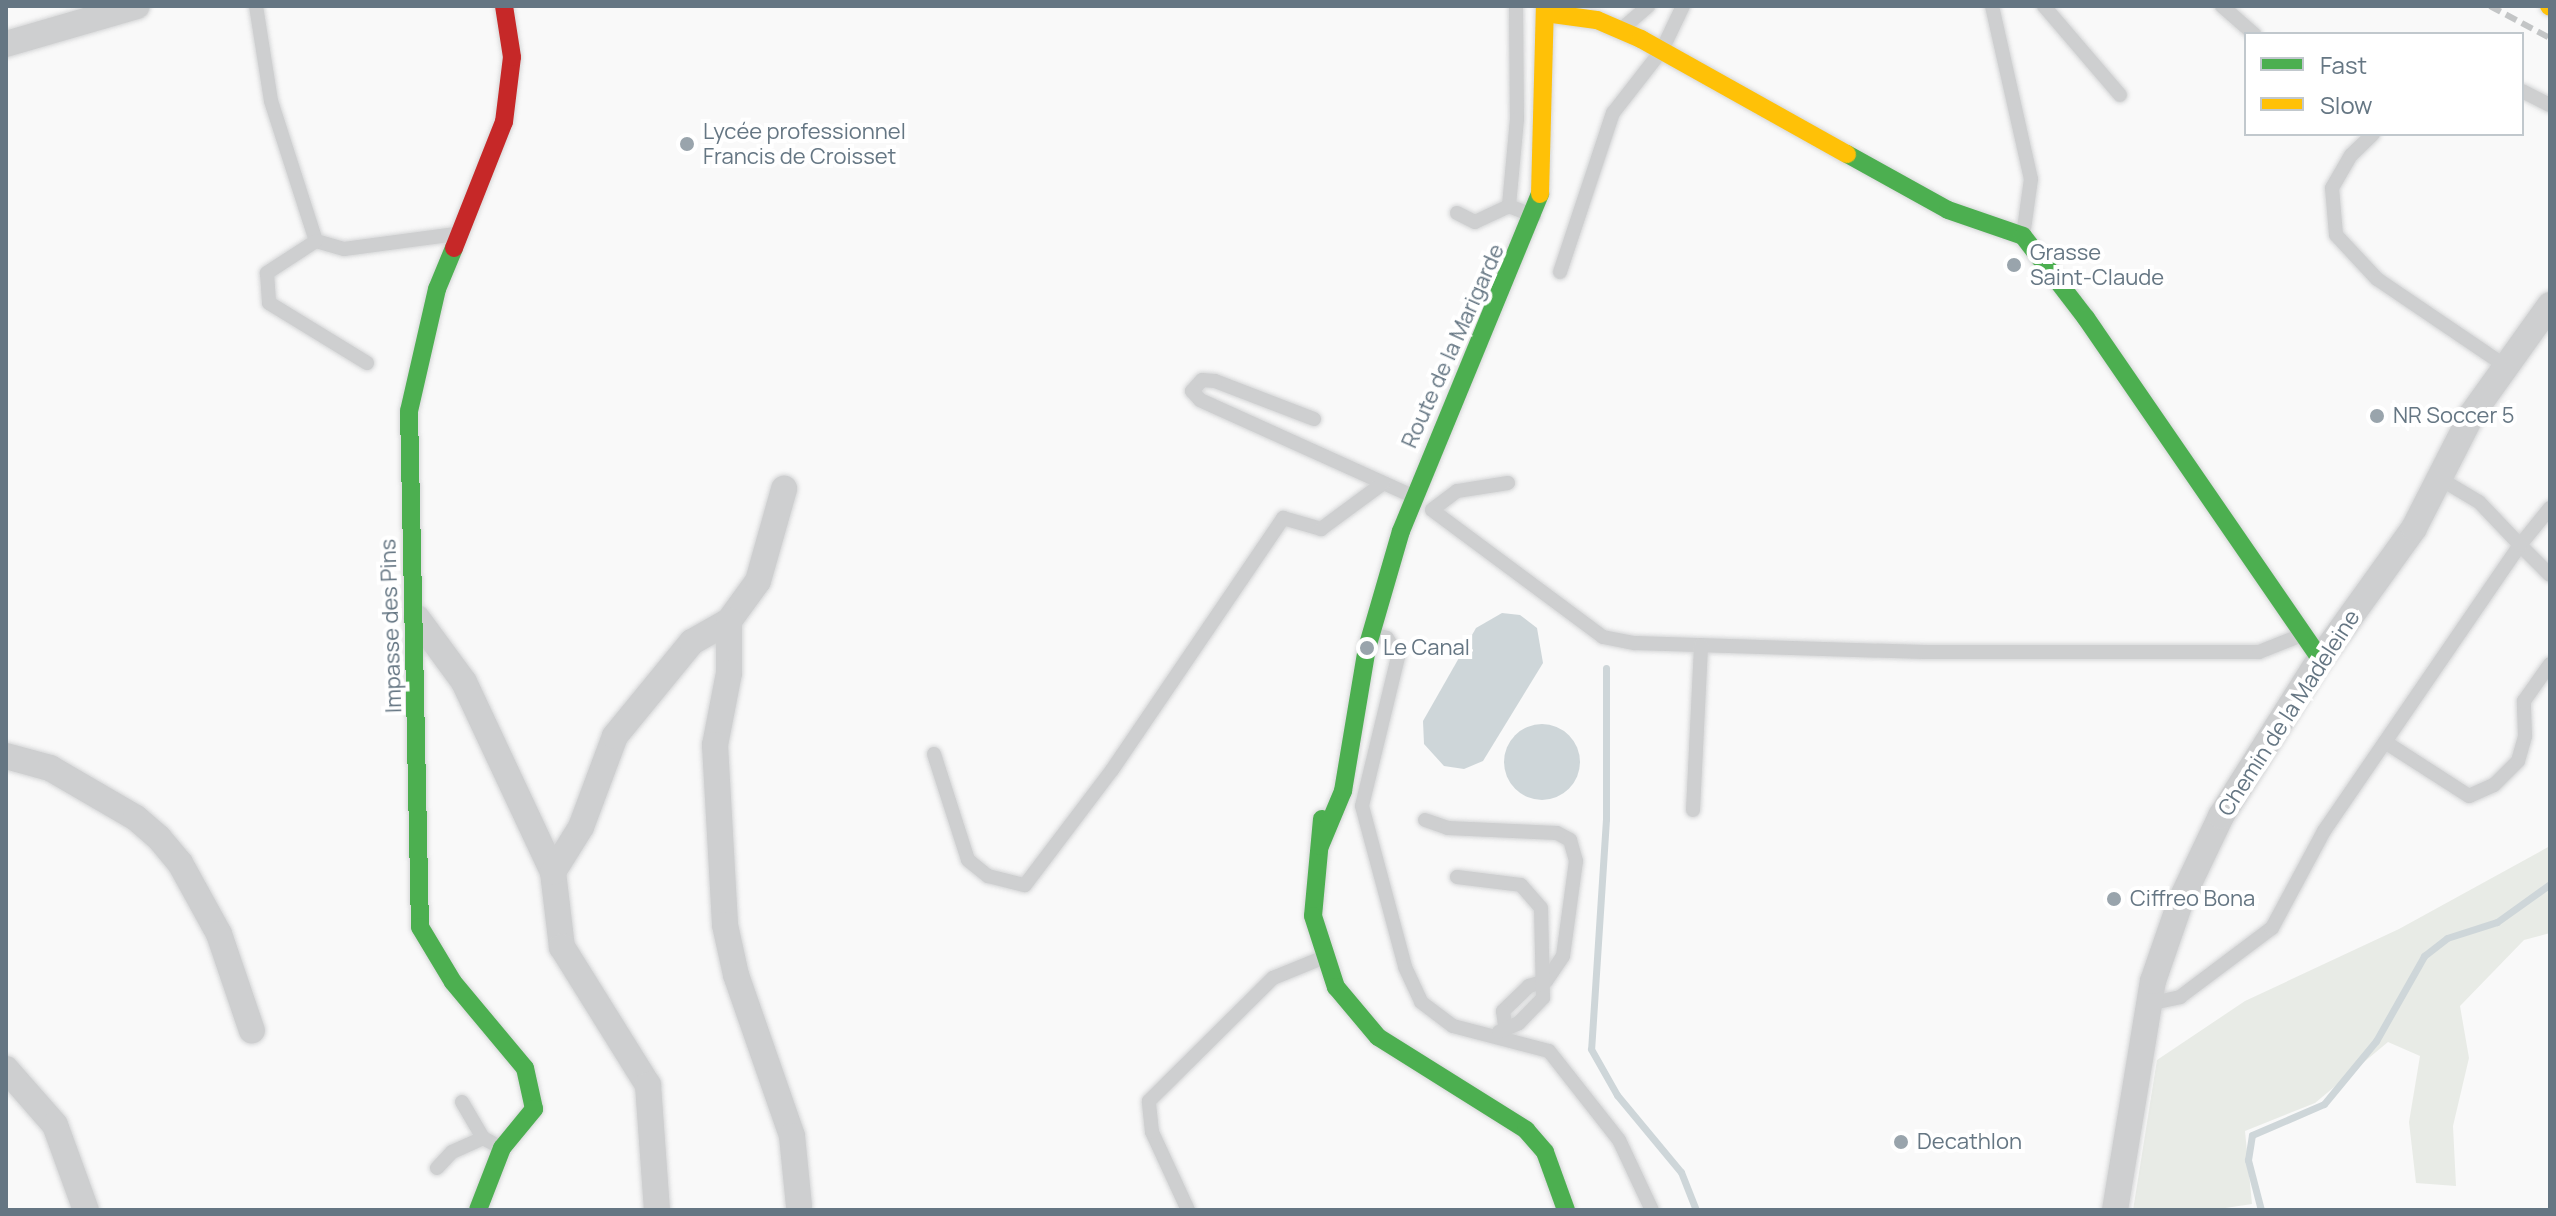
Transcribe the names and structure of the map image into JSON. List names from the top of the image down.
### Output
{
  "streets": {
    "street": ["Route de la Marigarde", "Impasse des Pins", "Chemin de la Madeleine"]
  },
  "places": [
    "Lycée professionnel Francis de Croisset",
    "Grasse Saint-Claude",
    "NR Soccer 5",
    "Le Canal",
    "Ciffreo Bona",
    "Decathlon"
  ],
  "legend": ["Fast", "Slow"]
}
